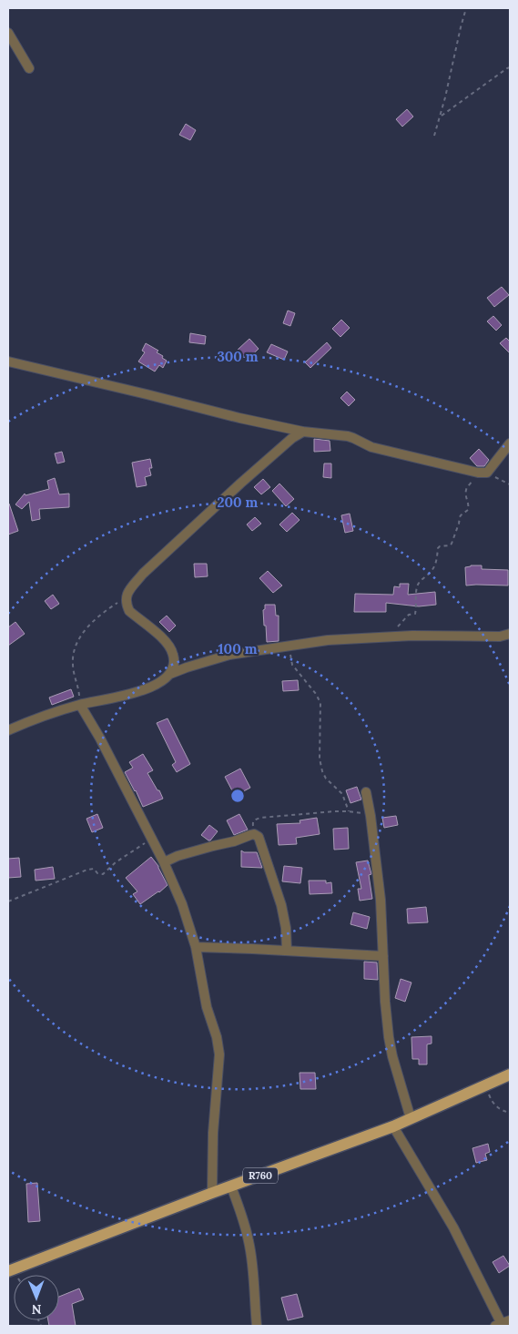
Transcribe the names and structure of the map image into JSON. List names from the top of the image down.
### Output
{
  "streets": {
    "main road": ["R760"]
  },
  "north": "bottom",
  "rings": ["300 m", "200 m", "100 m"]
}
